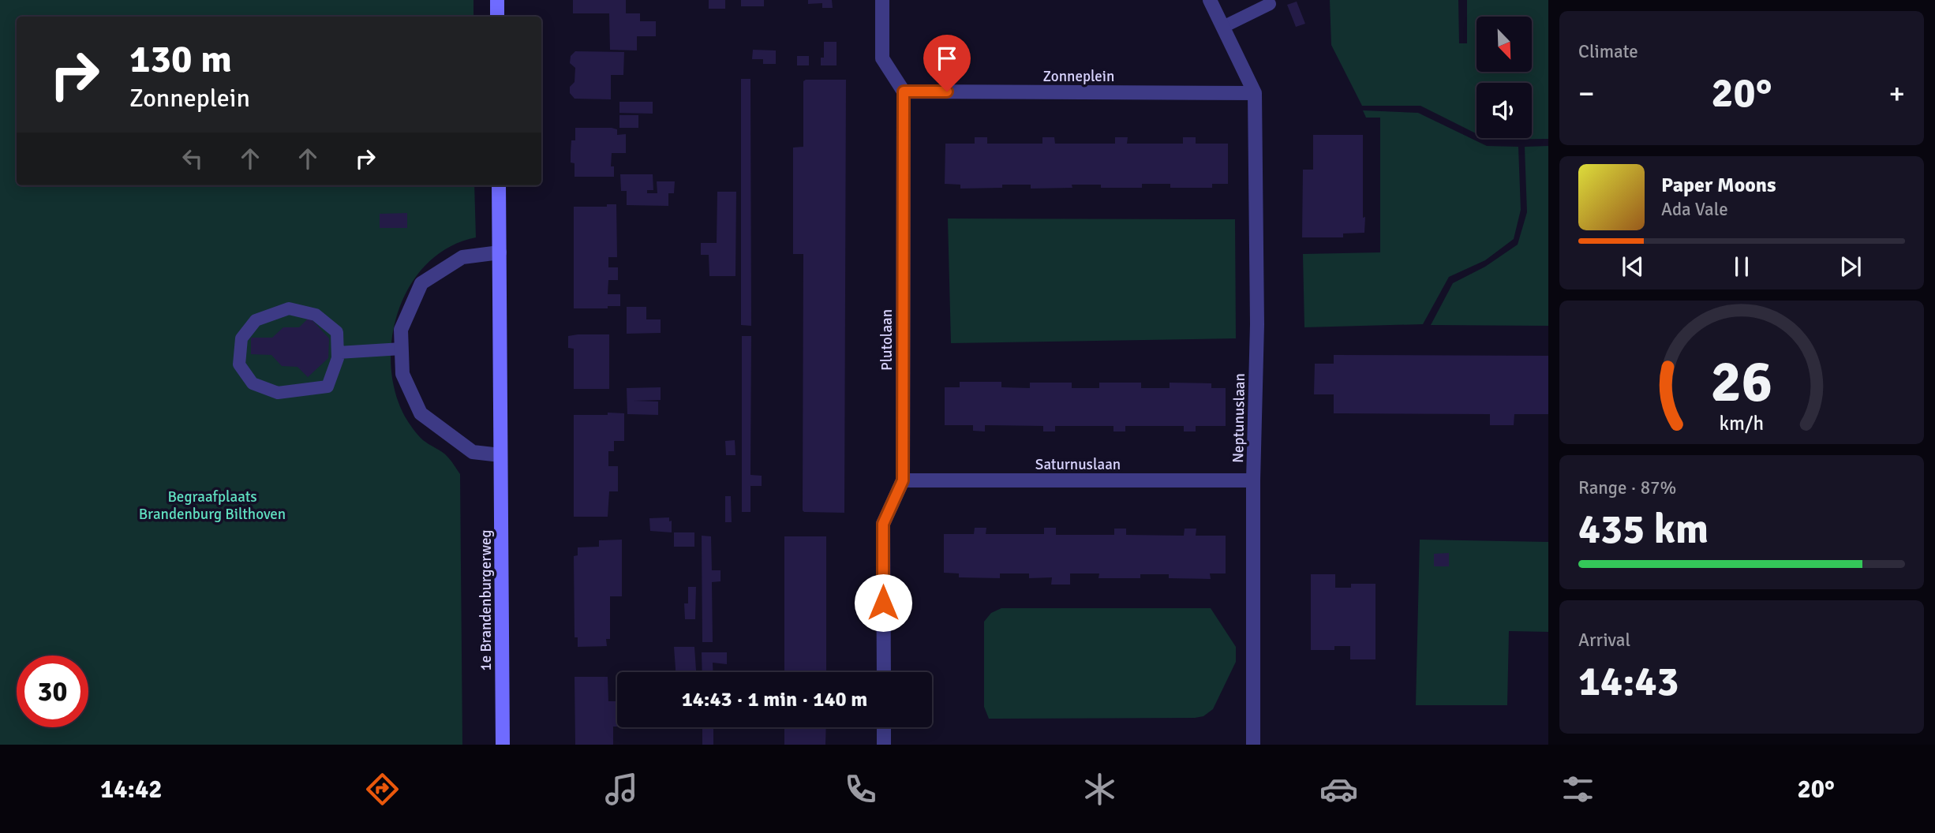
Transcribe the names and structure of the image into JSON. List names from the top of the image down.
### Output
{
  "streets": {
    "street": [
      "Zonneplein",
      "Plutolaan",
      "Neptunuslaan",
      "Saturnuslaan",
      "1e Brandenburgerweg"
    ]
  },
  "crossings": [
    ["Zonneplein", "Plutolaan"],
    ["Zonneplein", "Neptunuslaan"],
    ["Plutolaan", "Saturnuslaan"],
    ["Neptunuslaan", "Saturnuslaan"]
  ],
  "parks": ["Begraafplaats Brandenburg Bilthoven"],
  "north": "bottom right",
  "page": {
    "tile": [
      "Climate",
      ["Range · 87%", "435 km"],
      ["Arrival", "14:43"]
    ],
    "turn": ["130 m", "Zonneplein"],
    "heat": ["−", "20°", "+"],
    "song": ["Paper Moons", "Ada Vale"],
    "limit": "30",
    "trip": "14:43 · 1 min · 140 m",
    "tabs": ["14:42", "20°"],
    "gauge": ["26", "km/h"]
  }
}
